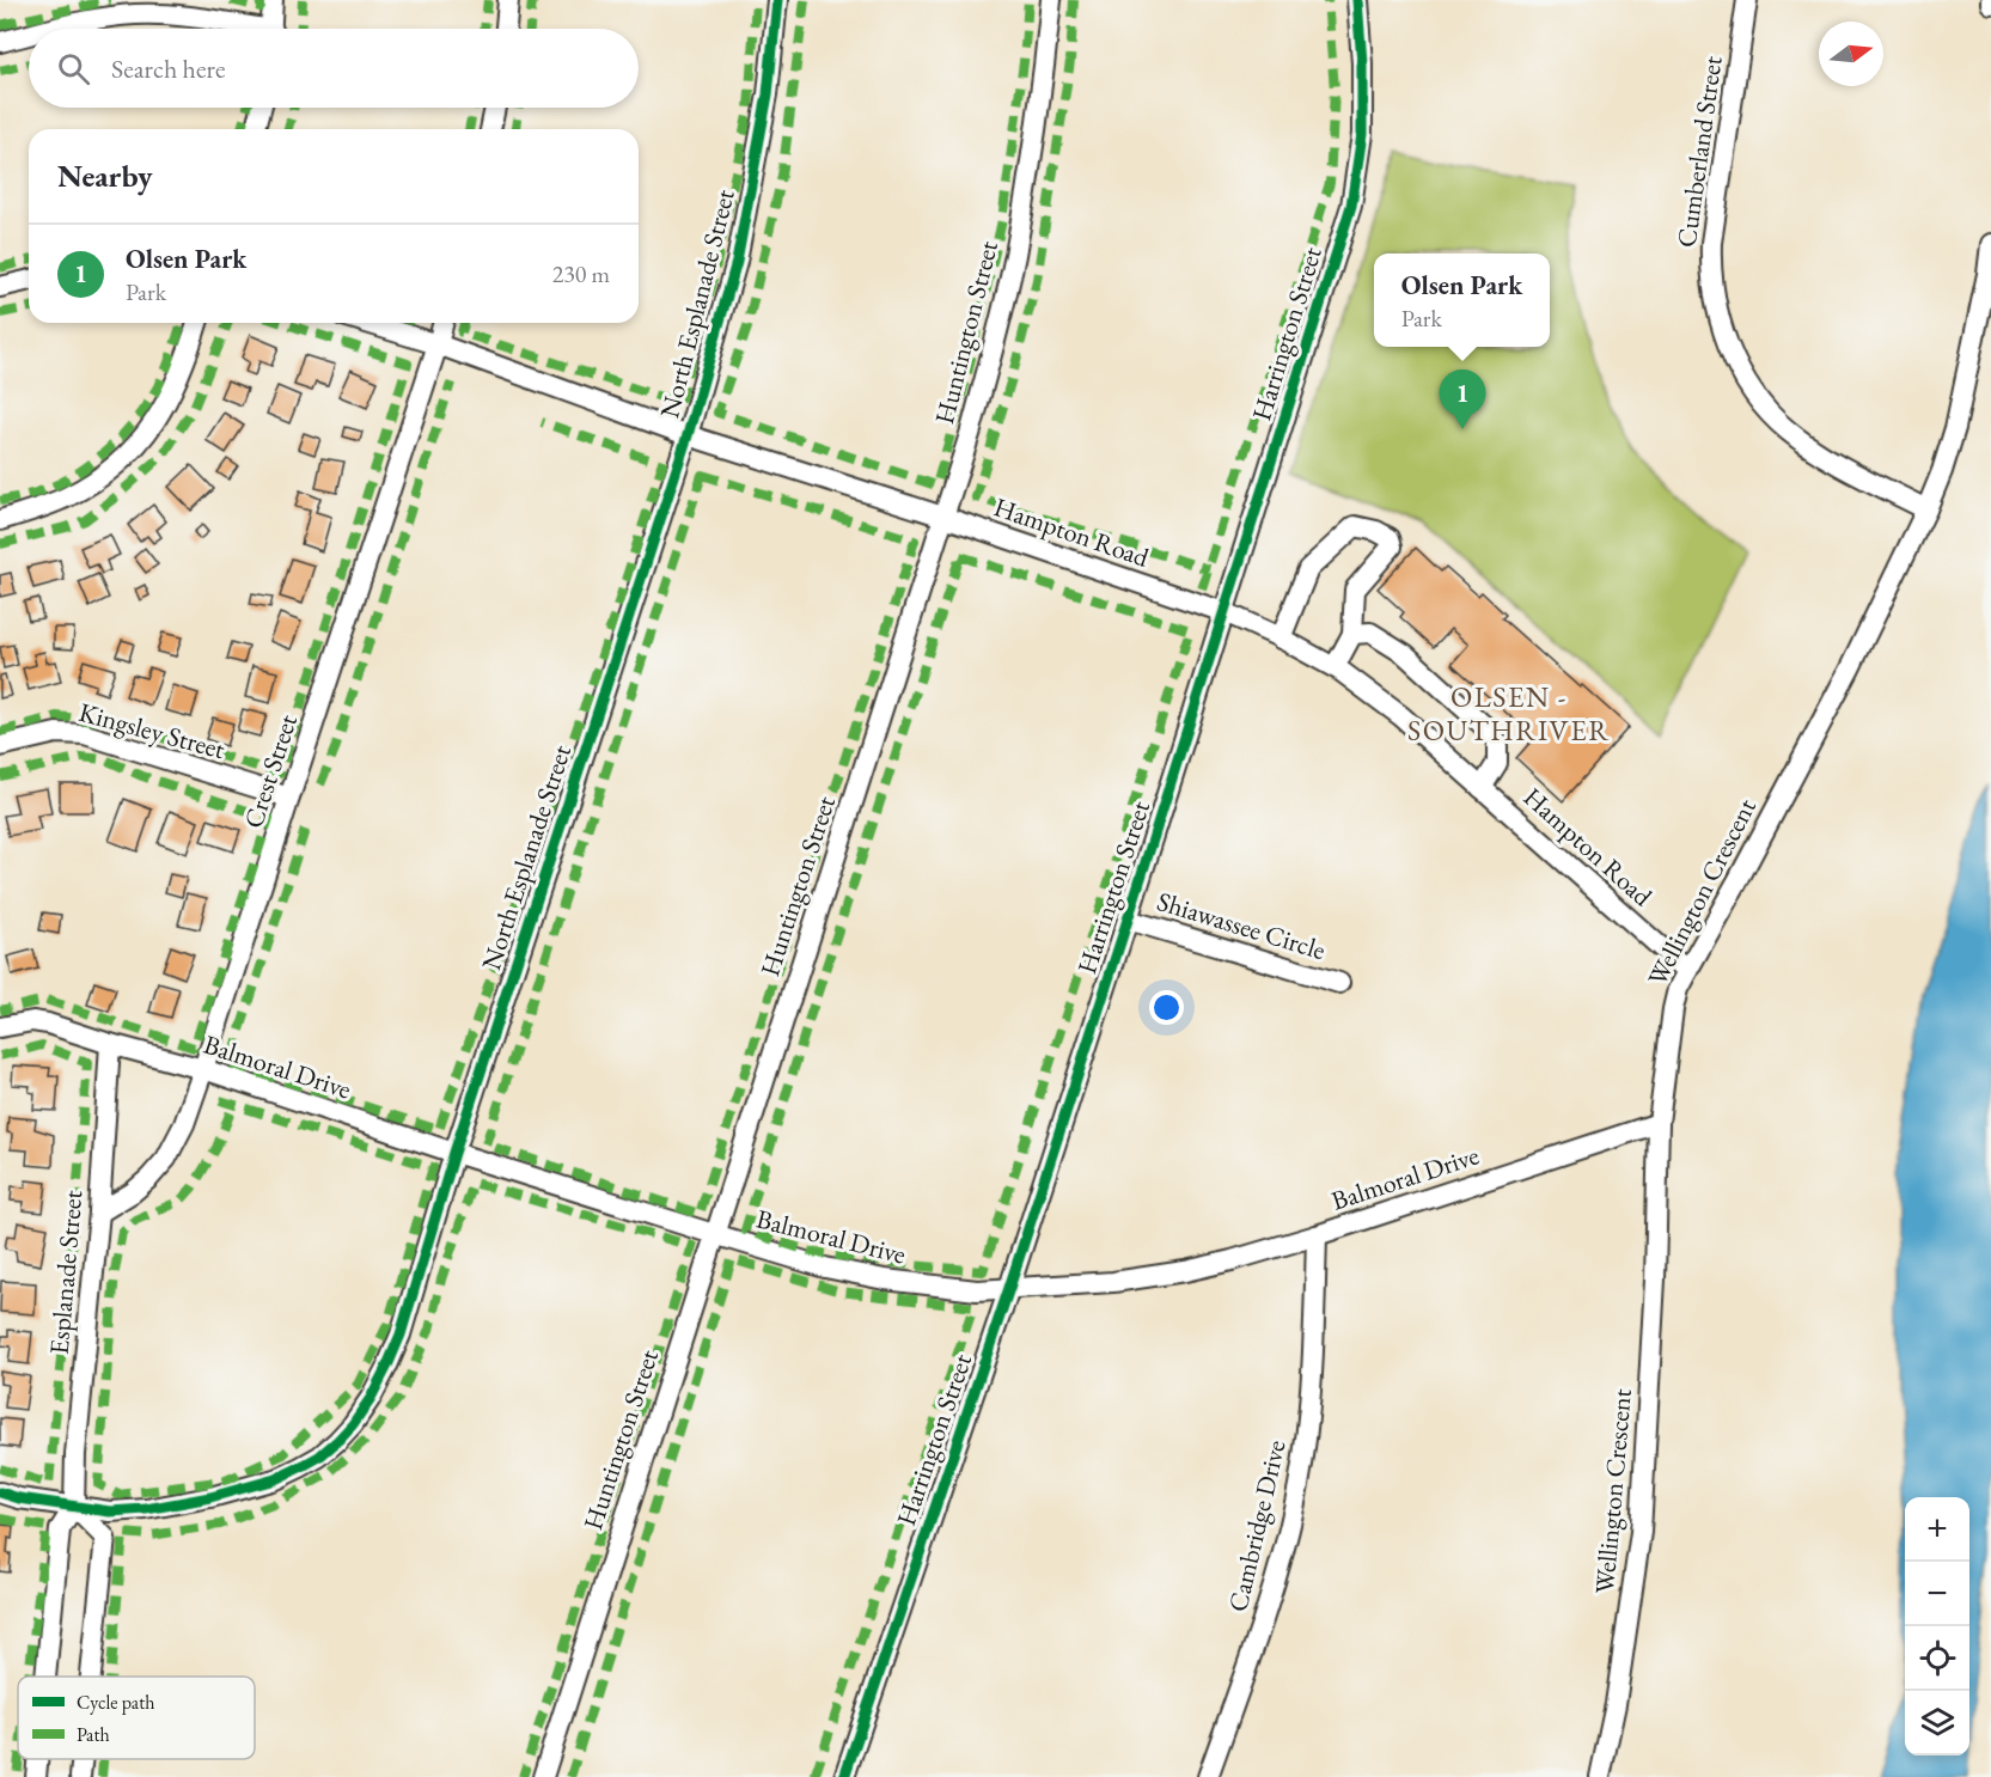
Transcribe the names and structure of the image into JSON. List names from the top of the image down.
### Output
{
  "streets": {
    "street": [
      "Cumberland Street",
      "North Esplanade Street",
      "Huntington Street",
      "Harrington Street",
      "Hampton Road",
      "Kingsley Street",
      "Crest Street",
      "Wellington Crescent",
      "Shiawassee Circle",
      "Balmoral Drive",
      "Esplanade Street",
      "Cambridge Drive"
    ]
  },
  "crossings": [
    ["Cumberland Street", "Wellington Crescent"],
    ["North Esplanade Street", "Hampton Road"],
    ["North Esplanade Street", "Balmoral Drive"],
    ["North Esplanade Street", "Esplanade Street"],
    ["Huntington Street", "Hampton Road"],
    ["Huntington Street", "Balmoral Drive"],
    ["Harrington Street", "Hampton Road"],
    ["Harrington Street", "Shiawassee Circle"],
    ["Harrington Street", "Balmoral Drive"],
    ["Hampton Road", "Crest Street"],
    ["Hampton Road", "Wellington Crescent"],
    ["Kingsley Street", "Crest Street"],
    ["Crest Street", "Balmoral Drive"],
    ["Crest Street", "Esplanade Street"],
    ["Wellington Crescent", "Balmoral Drive"],
    ["Balmoral Drive", "Esplanade Street"],
    ["Balmoral Drive", "Cambridge Drive"]
  ],
  "districts": ["OLSEN - SOUTHRIVER"],
  "legend": ["Cycle path", "Path"],
  "north": "right",
  "page": {
    "search": "Search here",
    "heading": "Nearby",
    "list": [
      {
        "mark": "1",
        "name": "Olsen Park",
        "note": "Park",
        "value": "230 m"
      }
    ],
    "popup": ["Olsen Park", "Park"],
    "pins": "1",
    "map_buttons": ["+", "−"]
  }
}
